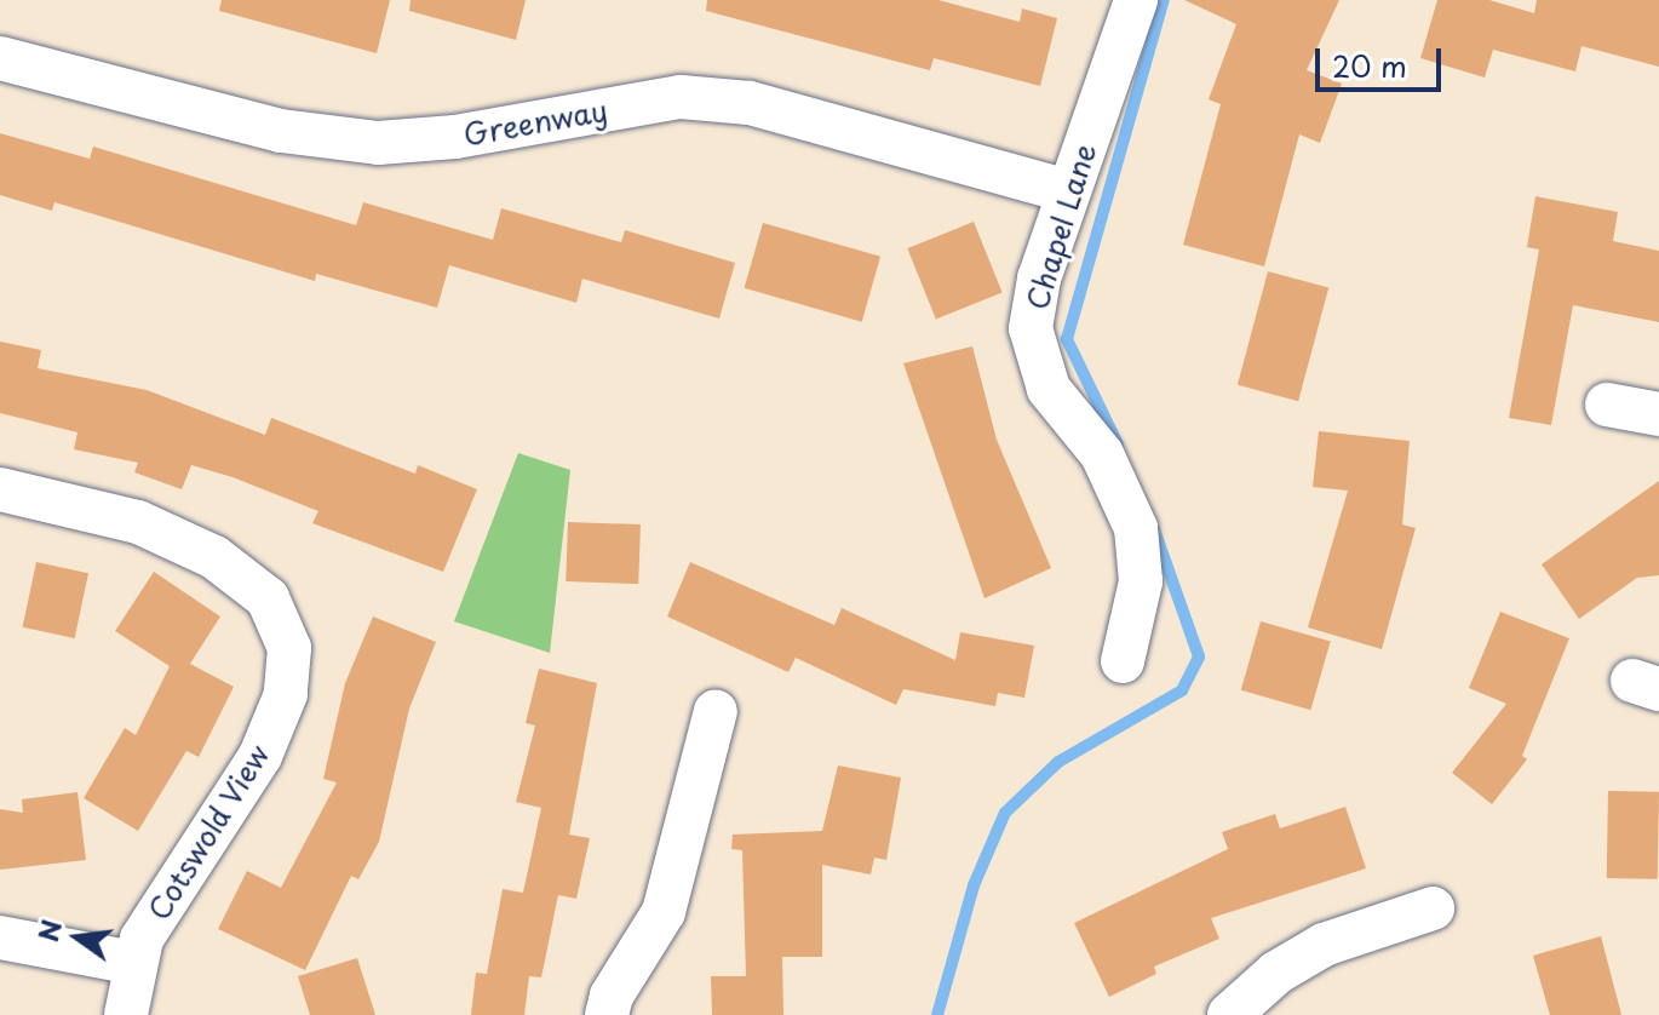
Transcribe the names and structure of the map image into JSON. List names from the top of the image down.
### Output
{
  "streets": {
    "street": ["Greenway", "Chapel Lane", "Cotswold View"]
  },
  "crossings": [
    ["Greenway", "Chapel Lane"]
  ],
  "scale_bar": "20 m",
  "north": "left"
}
